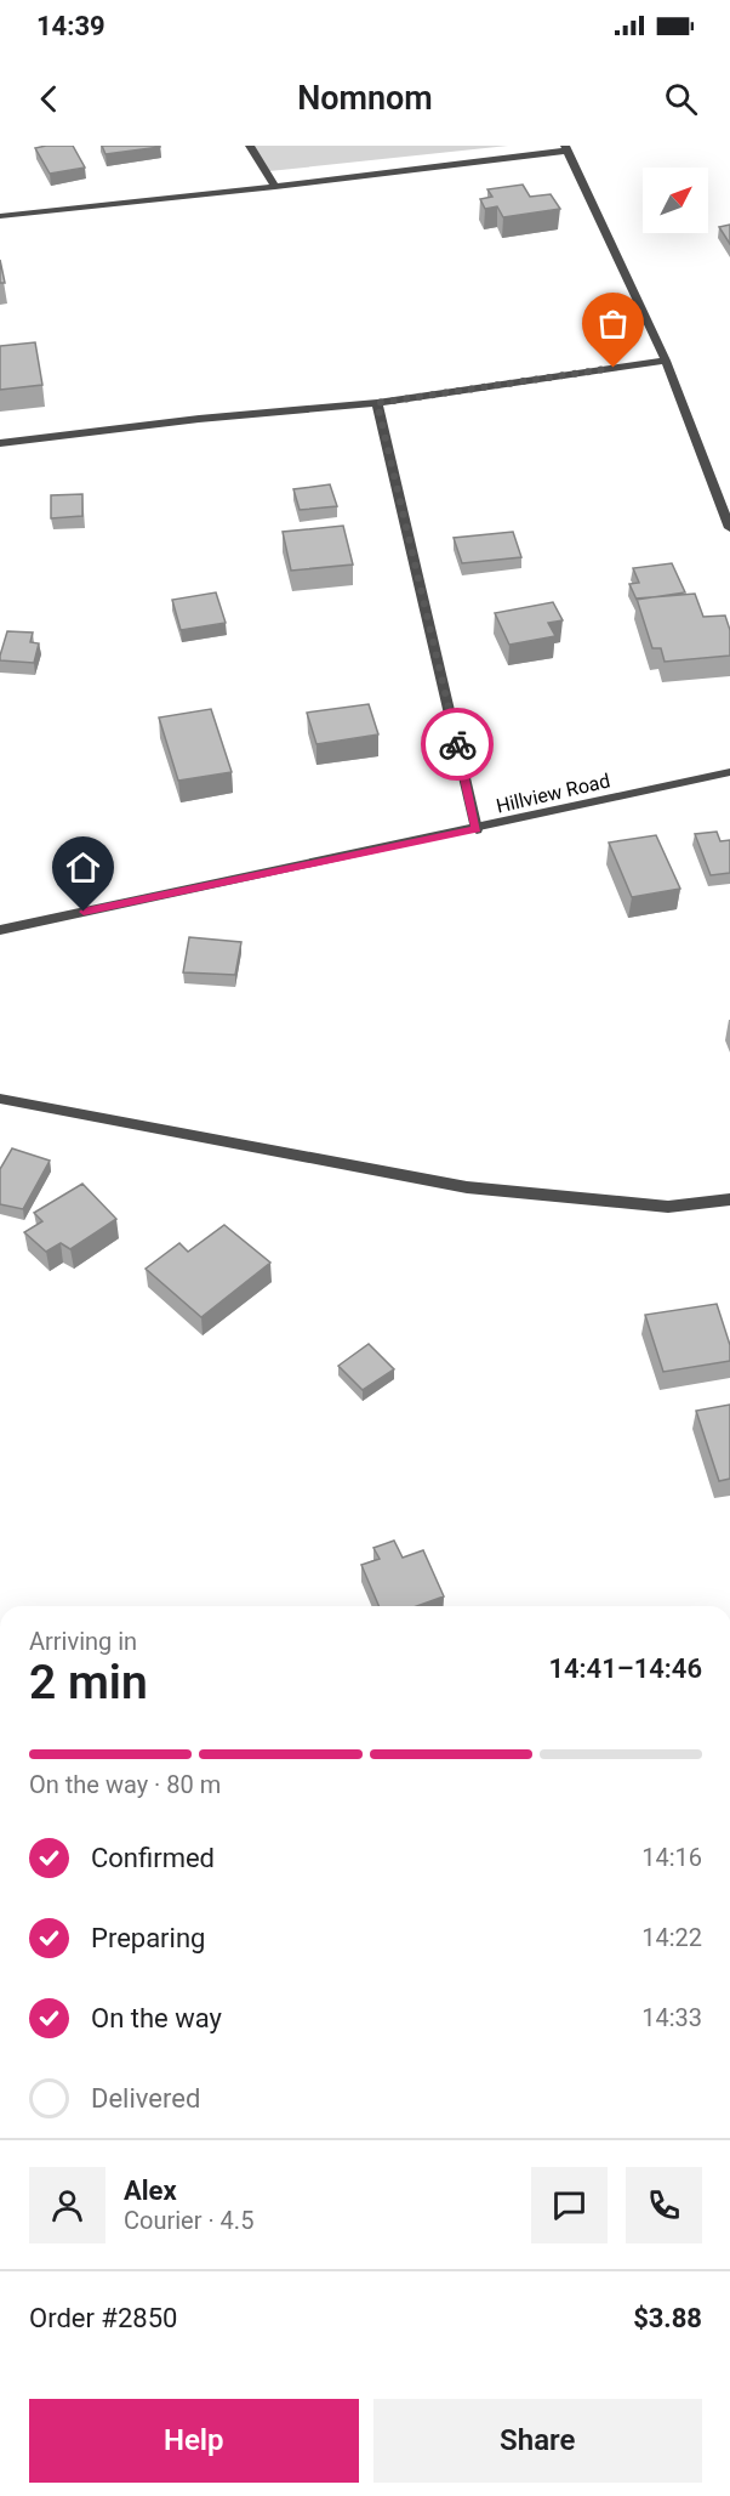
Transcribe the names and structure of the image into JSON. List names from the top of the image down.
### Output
{
  "streets": {
    "street": ["Hillview Road"]
  },
  "north": "top right",
  "page": {
    "status": "14:39",
    "header": "Nomnom",
    "heading": ["2 min", "Arriving in", "14:41–14:46"],
    "panel": [
      "Alex",
      "Courier · 4.5",
      "Order #2850",
      "$3.88"
    ],
    "bar": "On the way · 80 m",
    "list": [
      ["Confirmed", "14:16"],
      ["Preparing", "14:22"],
      ["On the way", "14:33"],
      "Delivered"
    ],
    "buttons": ["Help", "Share"]
  }
}
